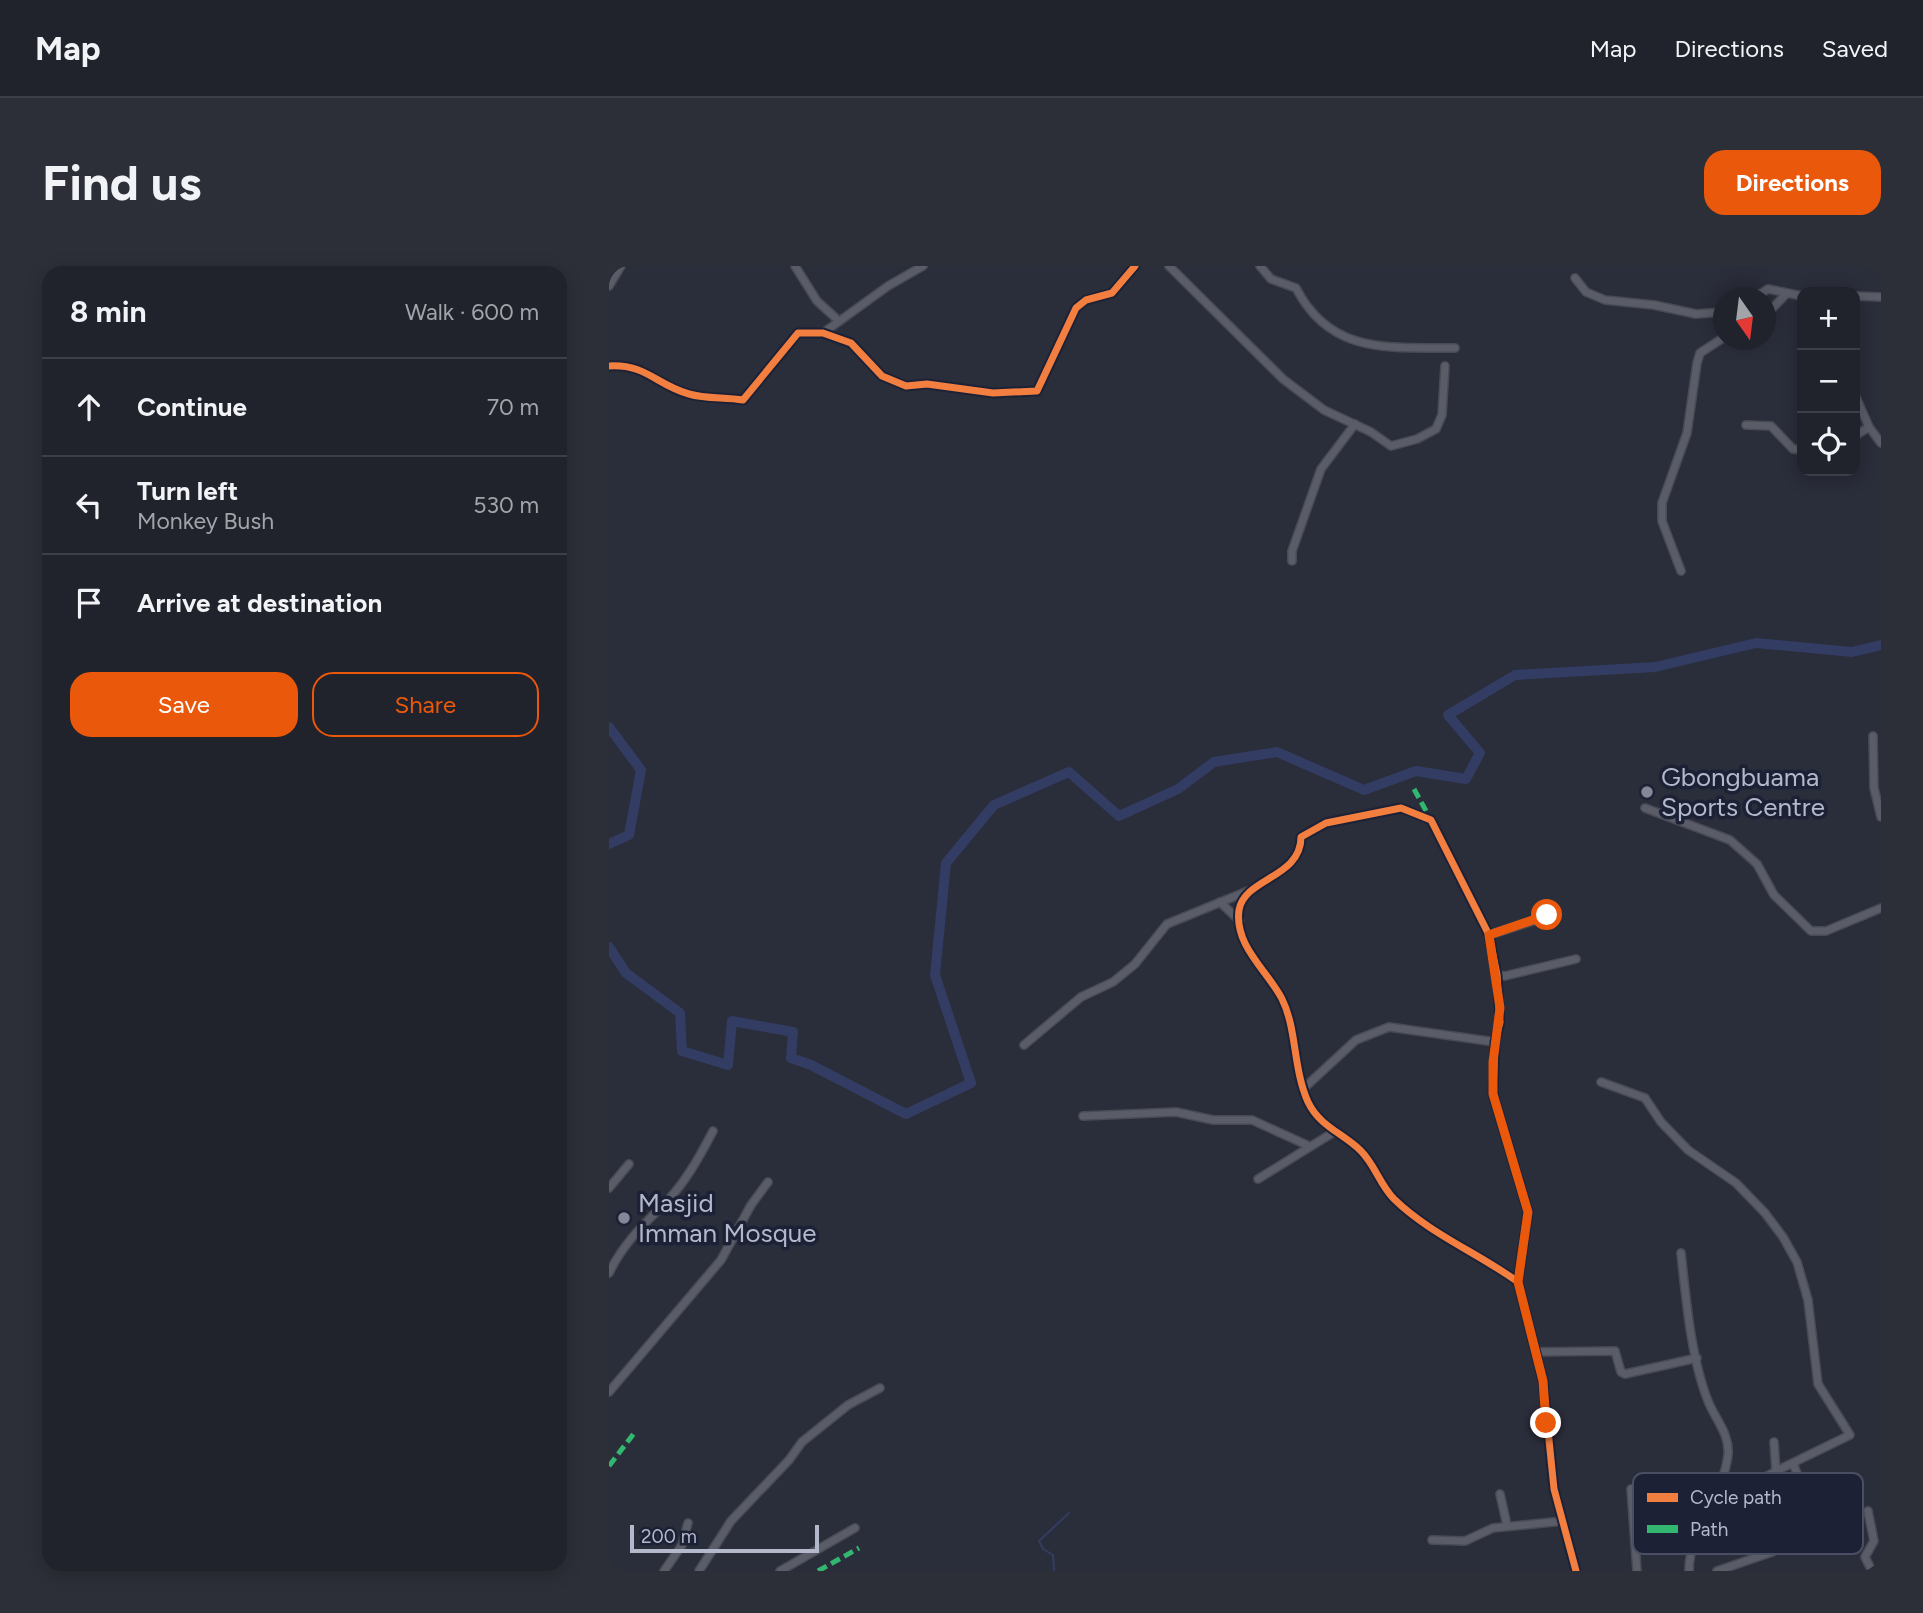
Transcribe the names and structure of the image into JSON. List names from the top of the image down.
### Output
{
  "places": ["Gbongbuama Sports Centre", "Masjid Imman Mosque"],
  "legend": ["Cycle path", "Path"],
  "scale_bar": "200 m",
  "north": "bottom",
  "page": {
    "header": "Map",
    "nav": ["Map", "Directions", "Saved"],
    "buttons": [
      "Directions",
      ["Save", "Share"]
    ],
    "title": "Find us",
    "heading": ["8 min", "Walk · 600 m"],
    "map_buttons": ["+", "−"],
    "list": [
      ["Continue", "70 m"],
      ["Turn left", "Monkey Bush", "530 m"],
      "Arrive at destination"
    ],
    "scale": "200 m"
  }
}
